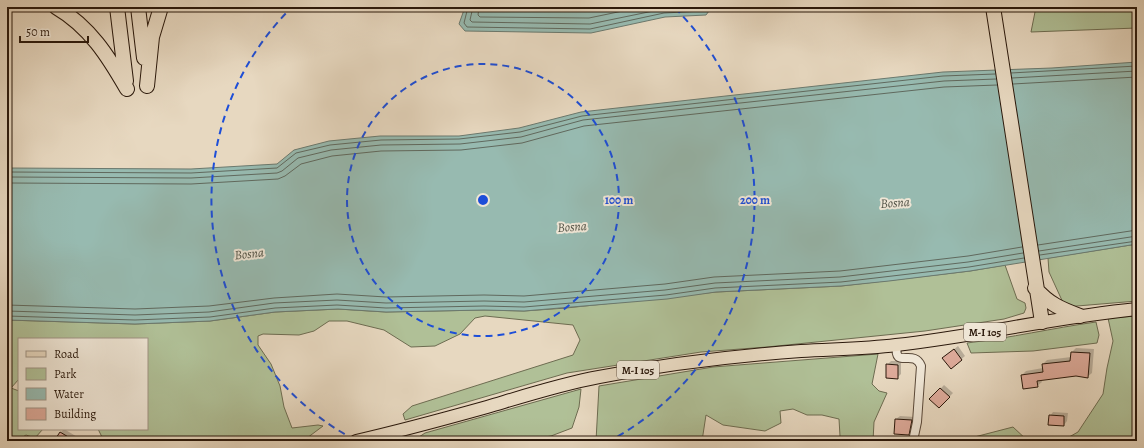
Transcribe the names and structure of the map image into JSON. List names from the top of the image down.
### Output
{
  "streets": {
    "main road": ["M-I 105"]
  },
  "water": ["Bosna"],
  "legend": [
    "Road",
    "Park",
    "Water",
    "Building"
  ],
  "scale_bar": "50 m",
  "rings": ["100 m", "200 m"]
}
